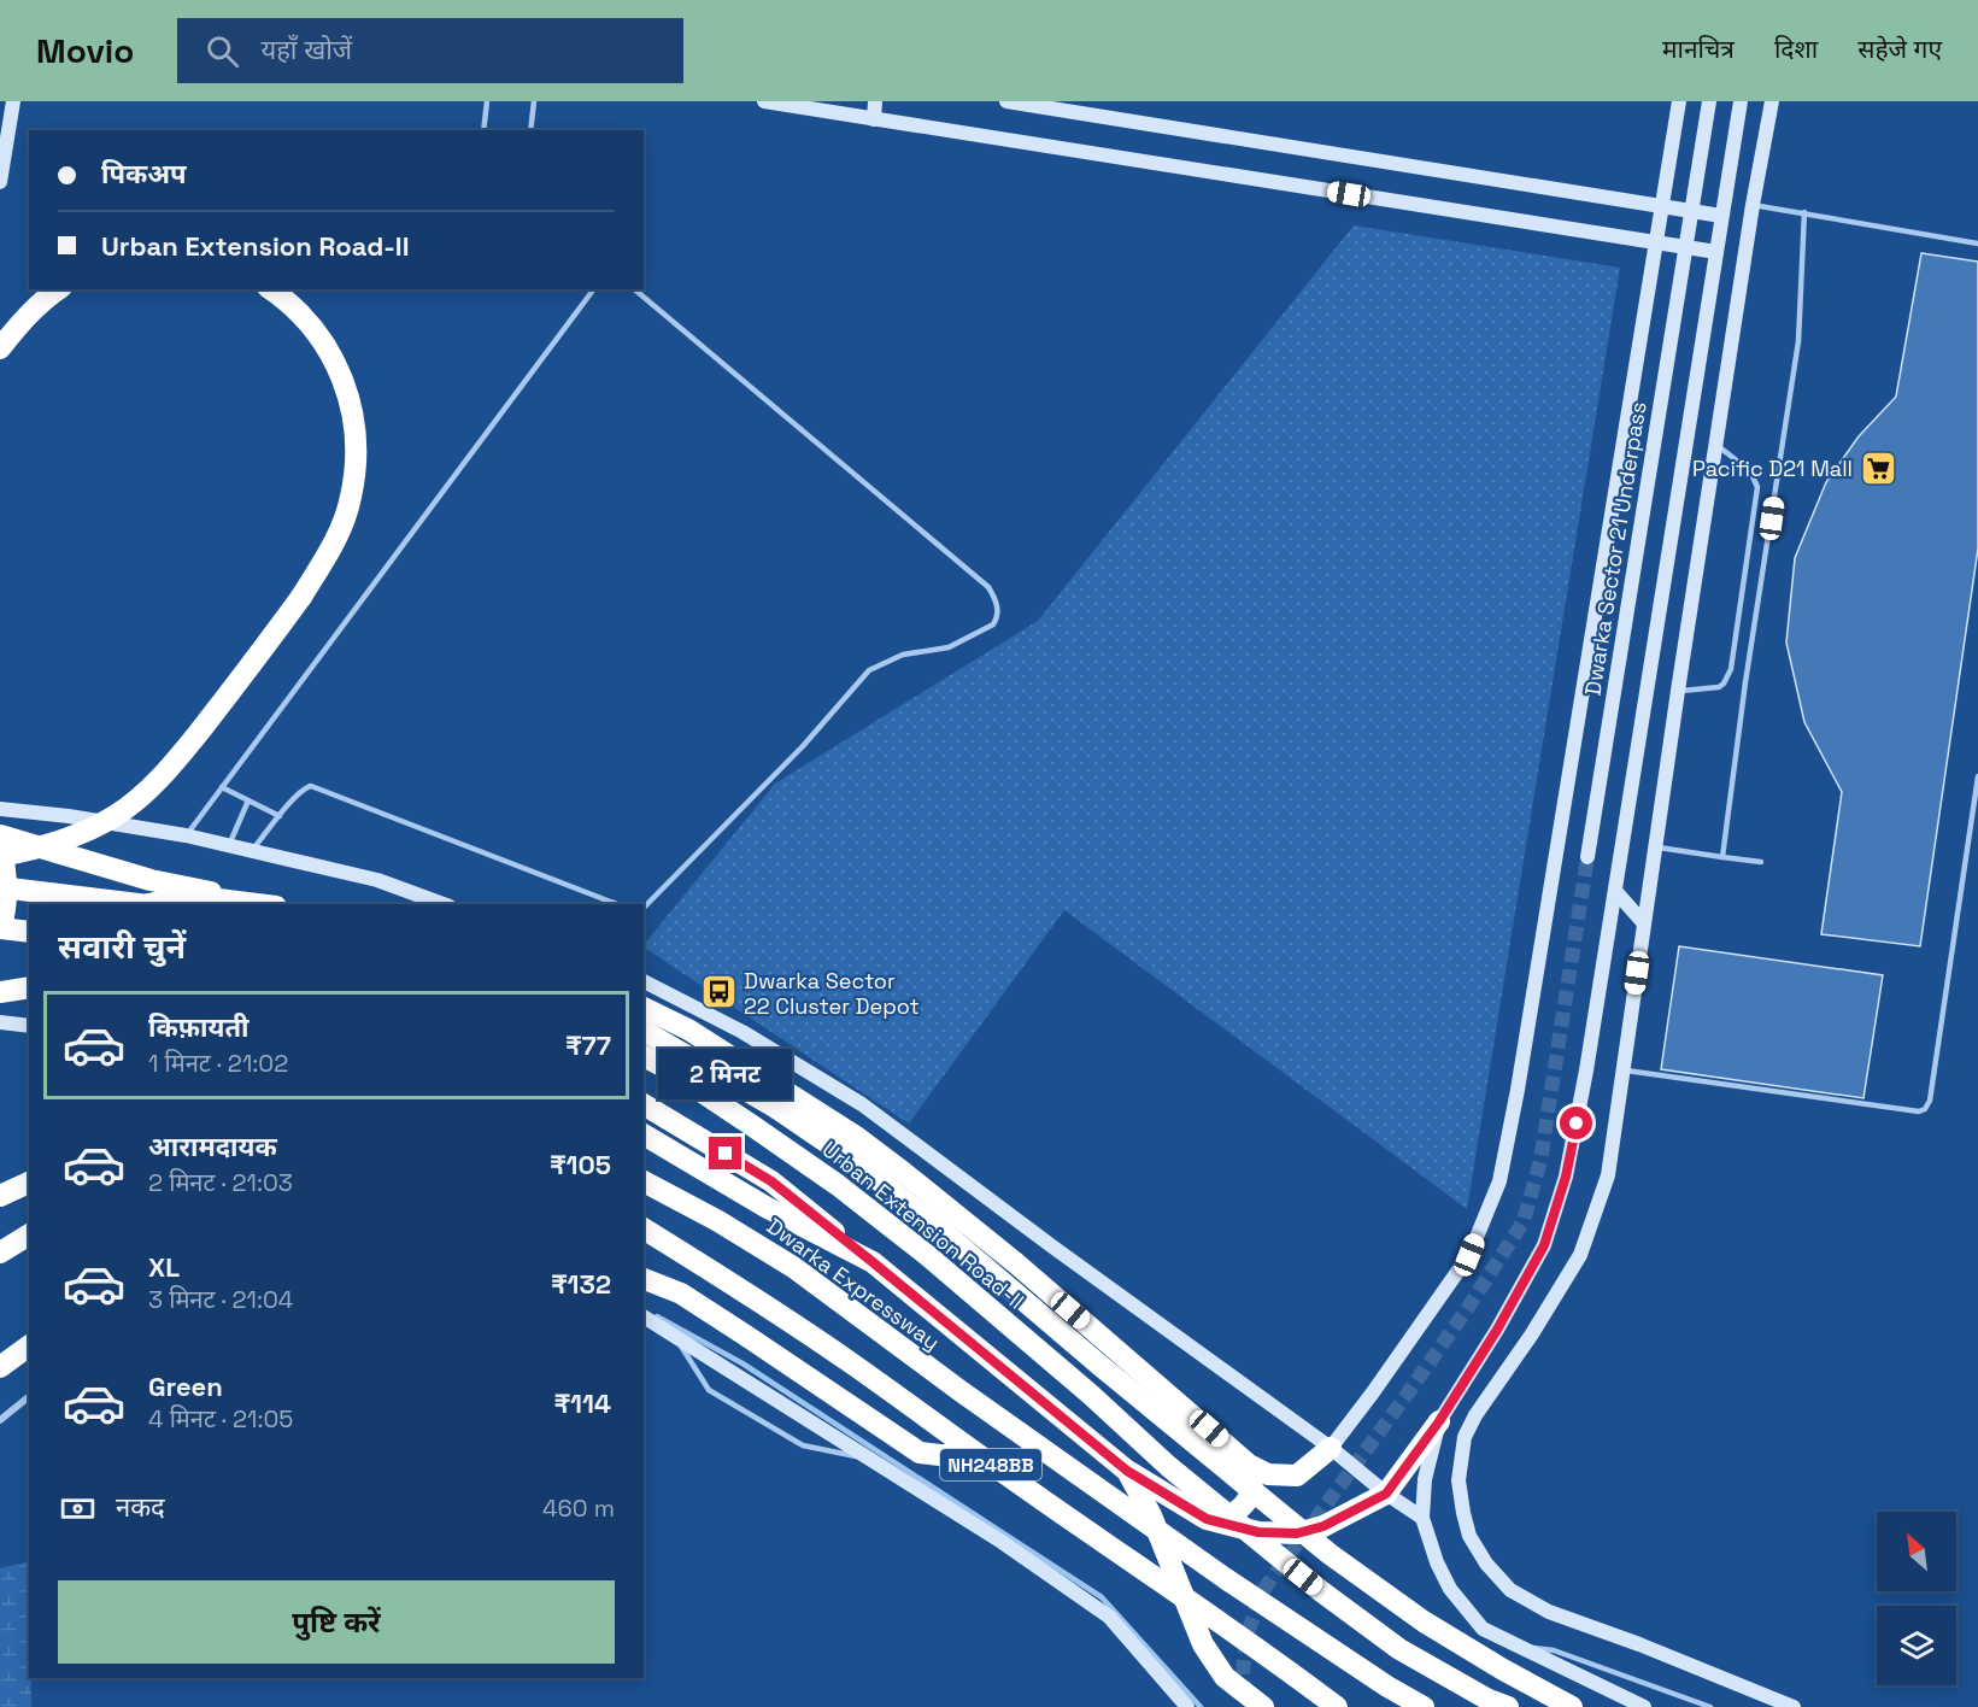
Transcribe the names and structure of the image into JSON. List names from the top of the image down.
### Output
{
  "streets": {
    "highway": ["Urban Extension Road-II", "Dwarka Expressway", "NH248BB"],
    "street": ["Dwarka Sector 21 Underpass"]
  },
  "places": {
    "supermarket": ["Pacific D21 Mall"],
    "bus stop": ["Dwarka Sector 22 Cluster Depot"]
  },
  "north": "top left",
  "page": {
    "header": "Movio",
    "search": "यहाँ खोजें",
    "nav": ["मानचित्र", "दिशा", "सहेजे गए"],
    "banner": ["पिकअप", "Urban Extension Road-II"],
    "heading": "सवारी चुनें",
    "list": [
      {
        "name": "किफ़ायती",
        "note": "1 मिनट · 21:02",
        "value": "₹77"
      },
      {
        "name": "आरामदायक",
        "note": "2 मिनट · 21:03",
        "value": "₹105"
      },
      {
        "name": "XL",
        "note": "3 मिनट · 21:04",
        "value": "₹132"
      },
      {
        "name": "Green",
        "note": "4 मिनट · 21:05",
        "value": "₹114"
      }
    ],
    "bubble": "2 मिनट",
    "pay": ["नकद", "460 m"],
    "buttons": "पुष्टि करें"
  }
}
